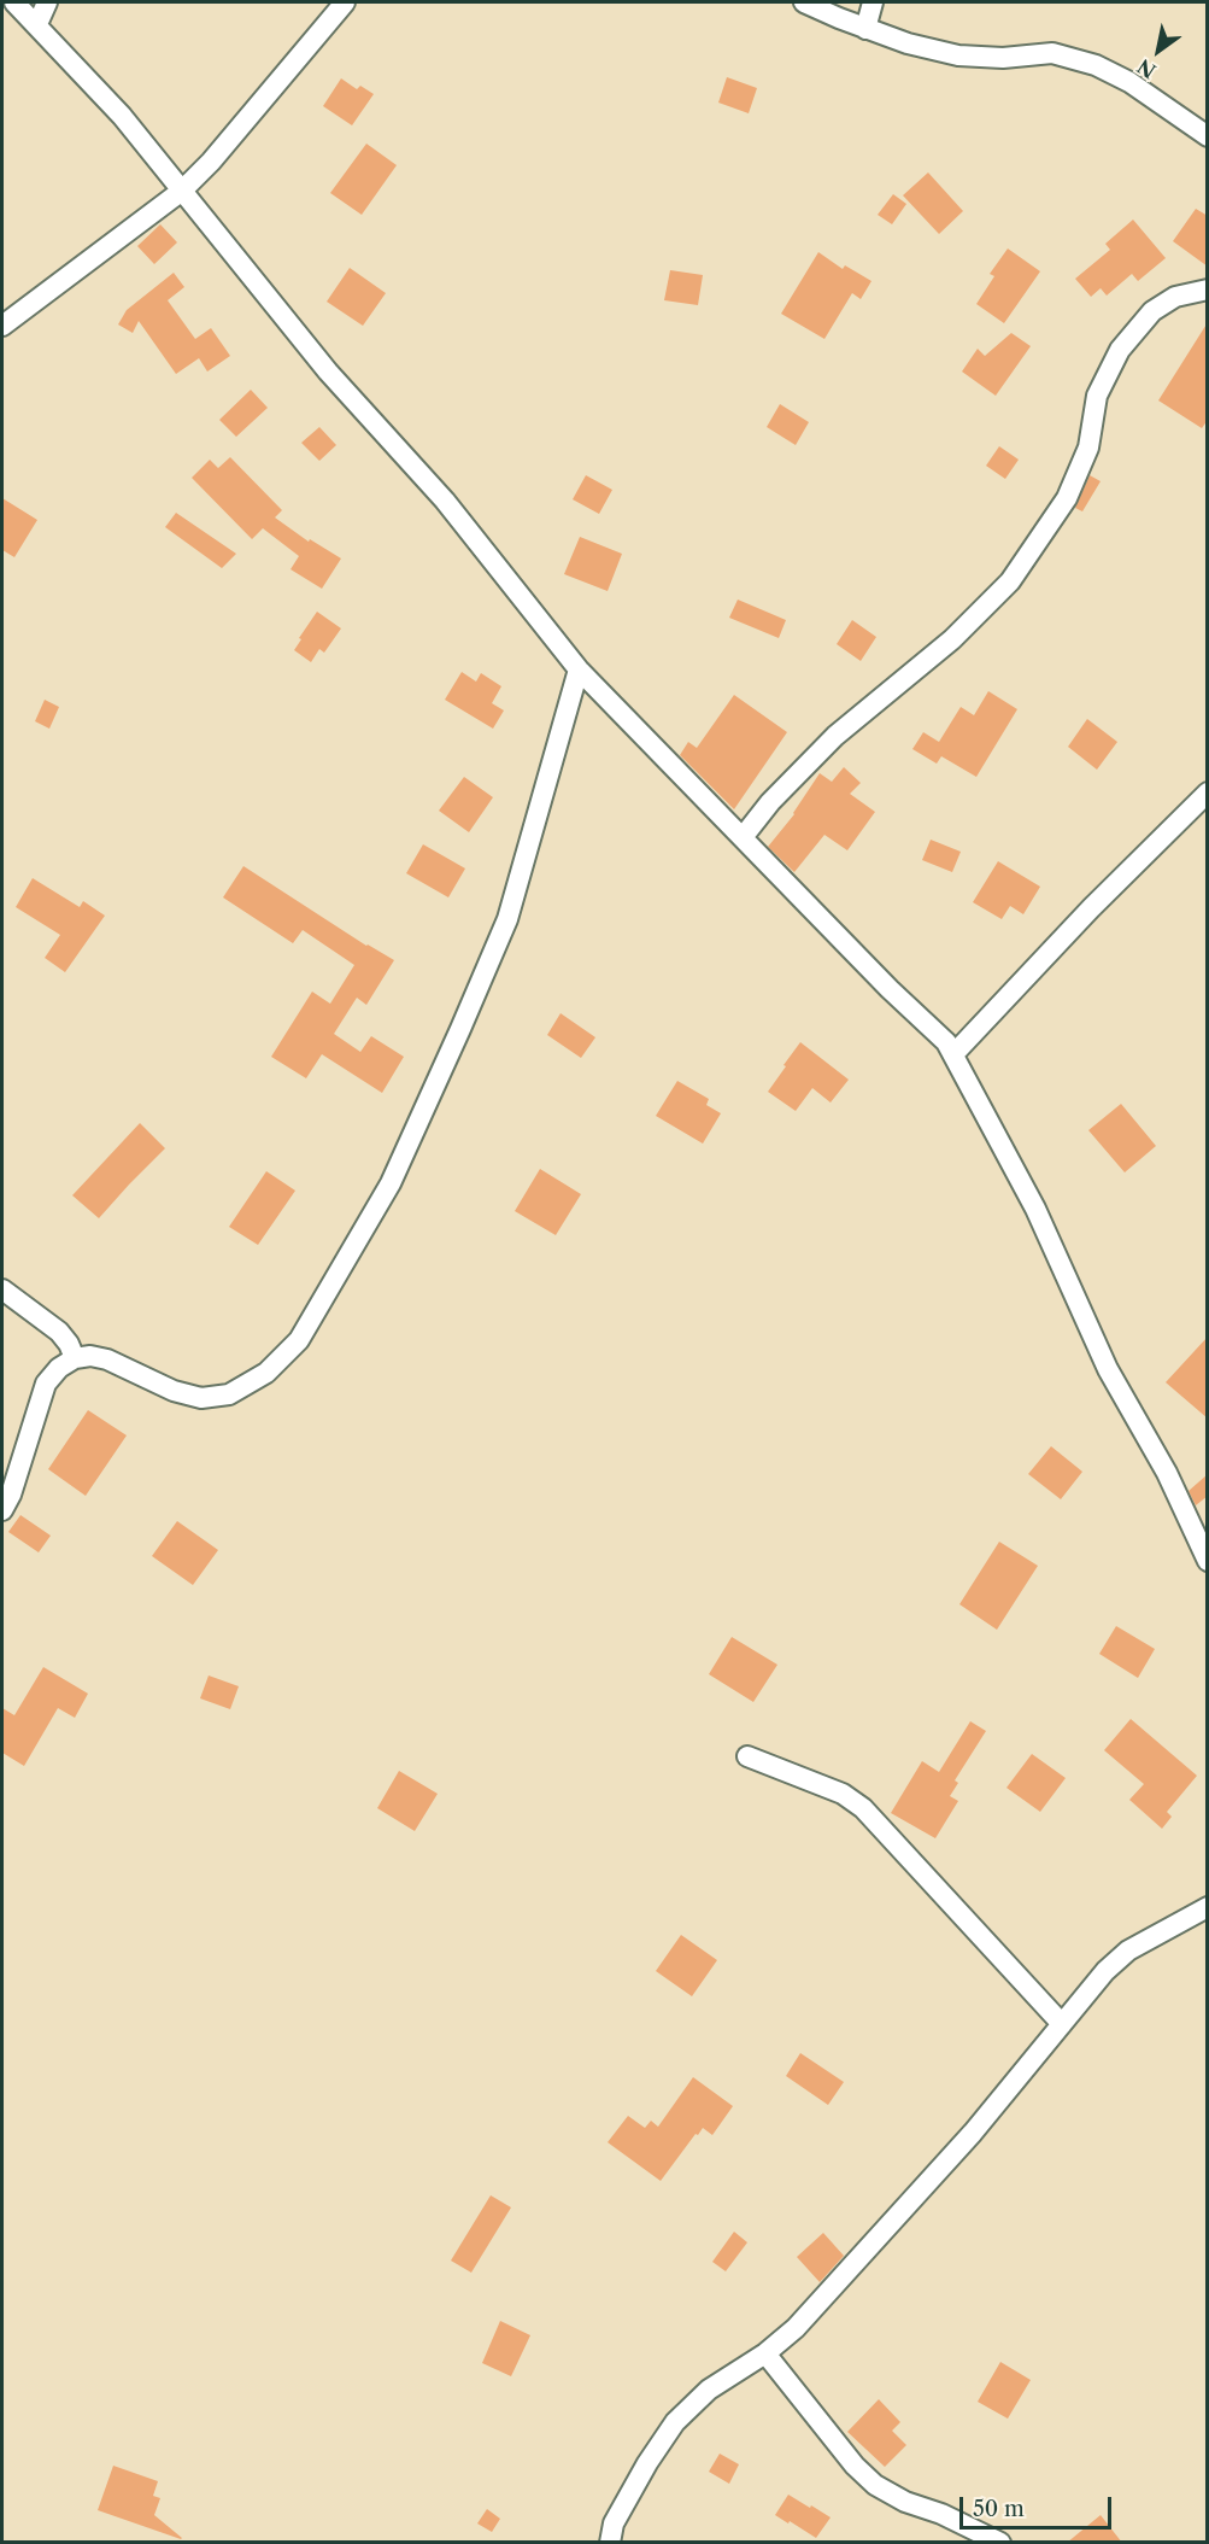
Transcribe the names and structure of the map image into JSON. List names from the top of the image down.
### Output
{
  "scale_bar": "50 m",
  "north": "bottom left"
}
